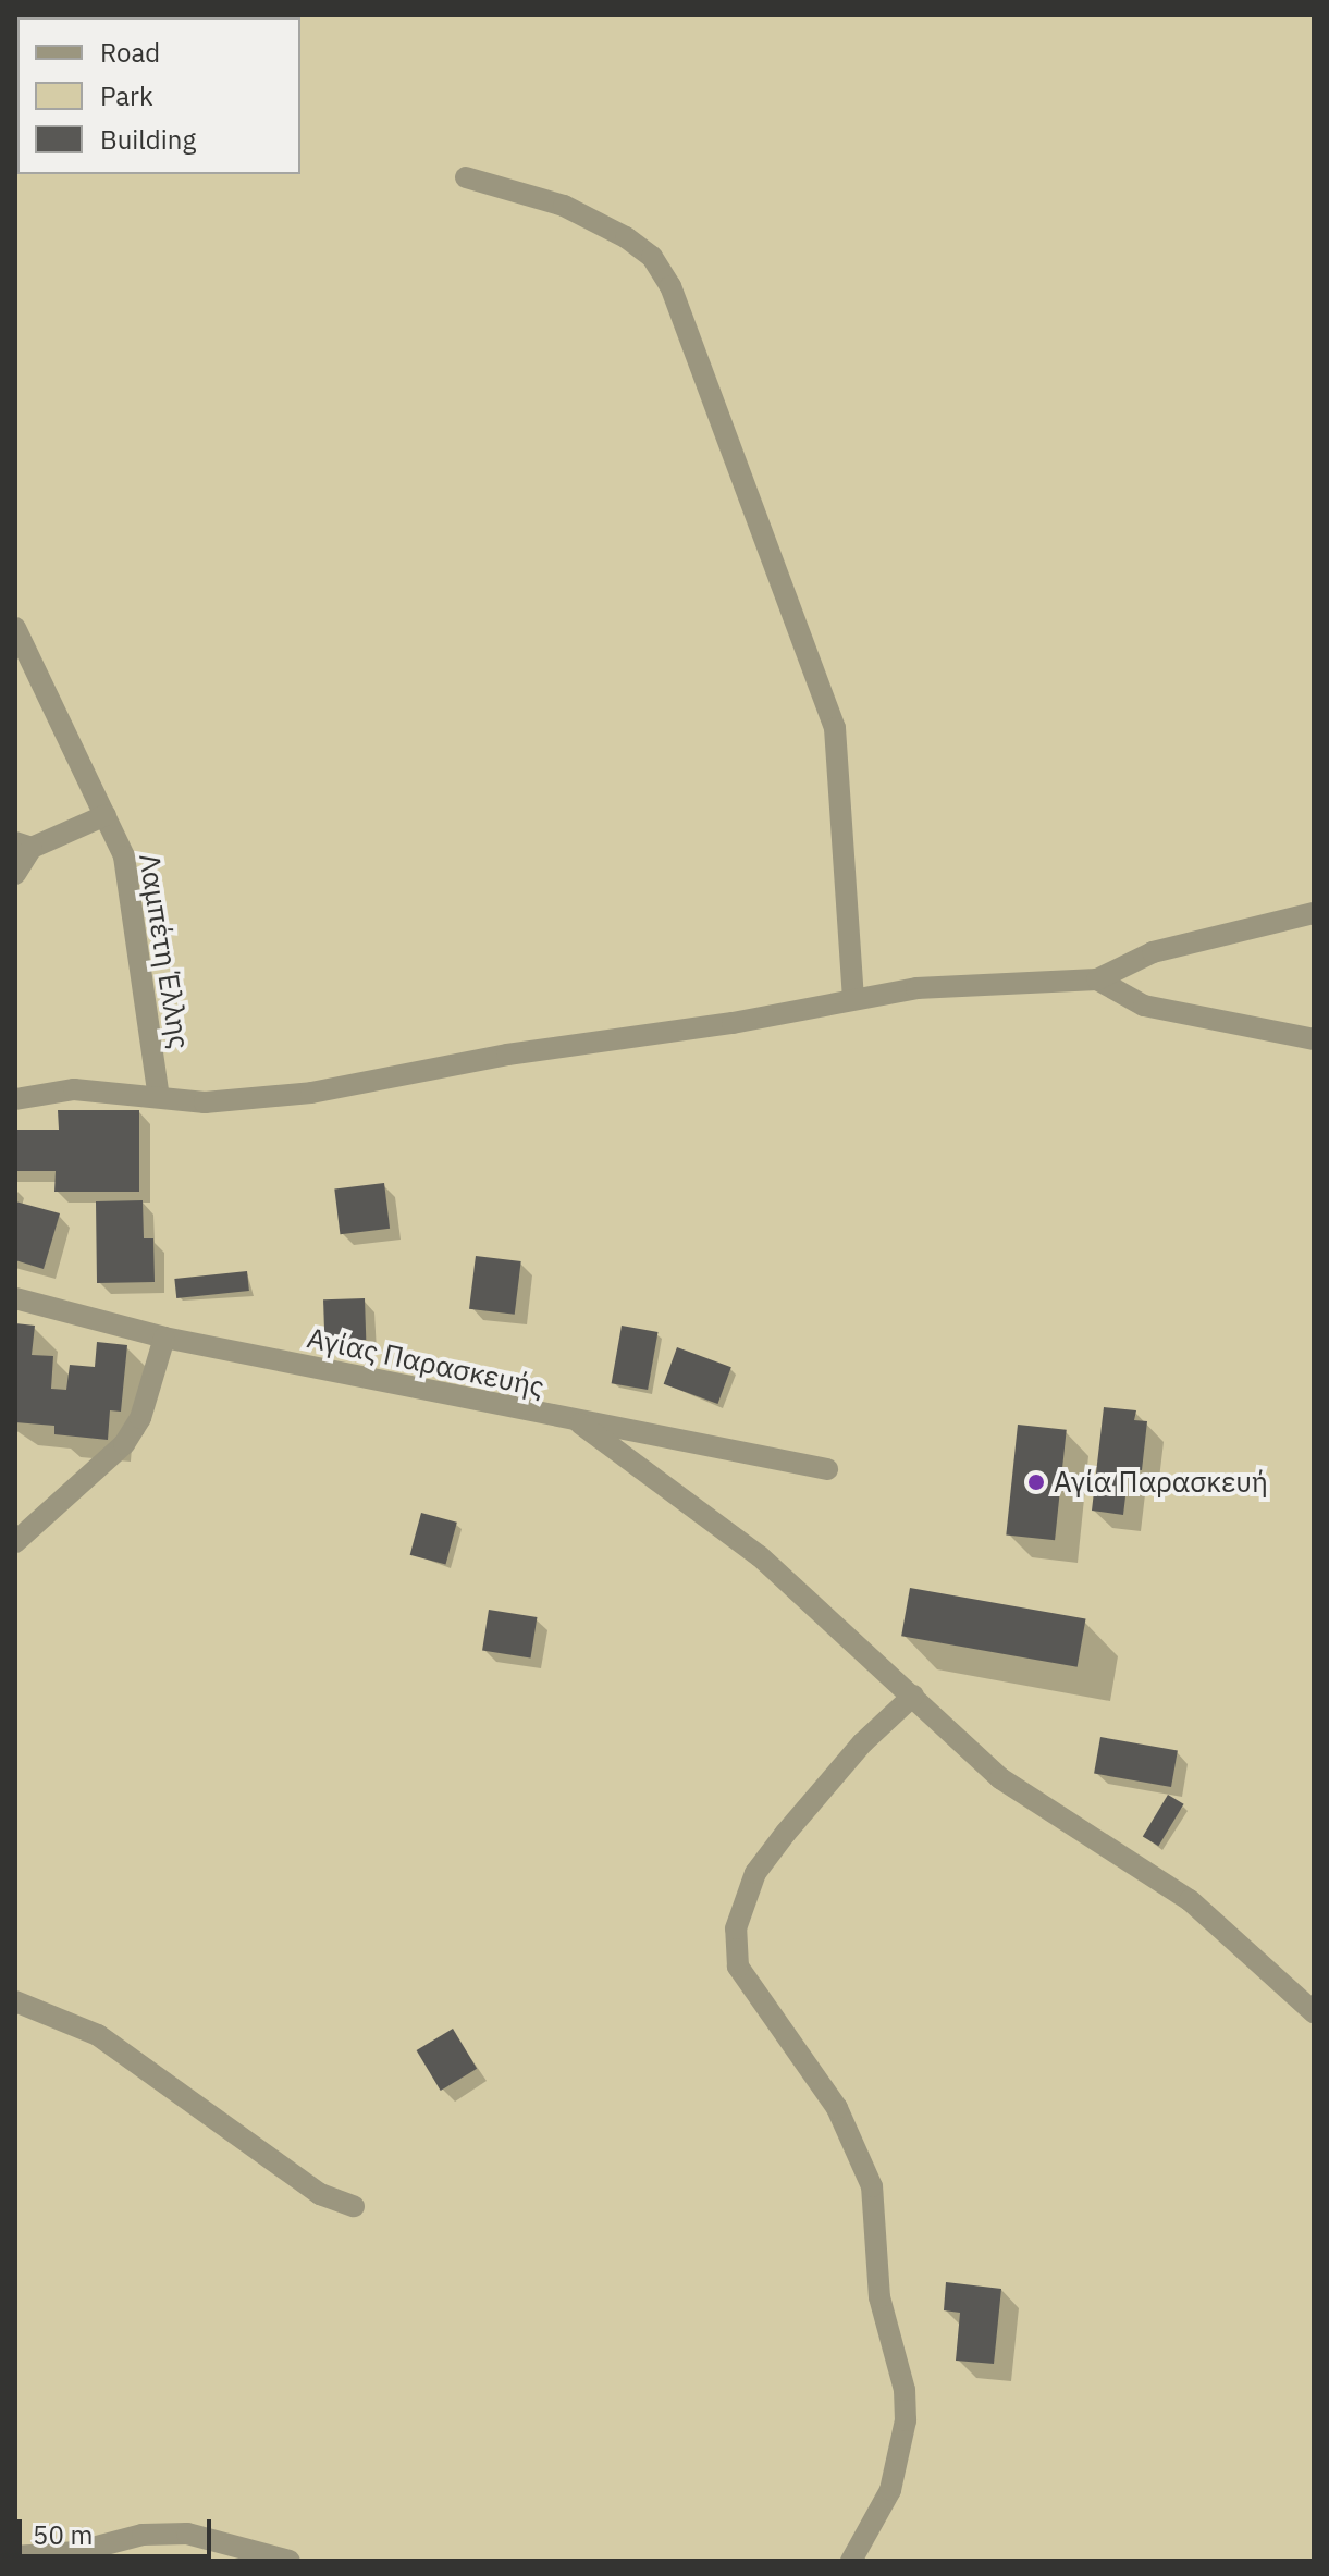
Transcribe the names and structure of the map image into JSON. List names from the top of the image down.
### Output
{
  "streets": {
    "street": ["Λαμπέτη Έλλης", "Αγίας Παρασκευής"]
  },
  "places": ["Αγία Παρασκευή"],
  "legend": ["Road", "Park", "Building"],
  "scale_bar": "50 m"
}
